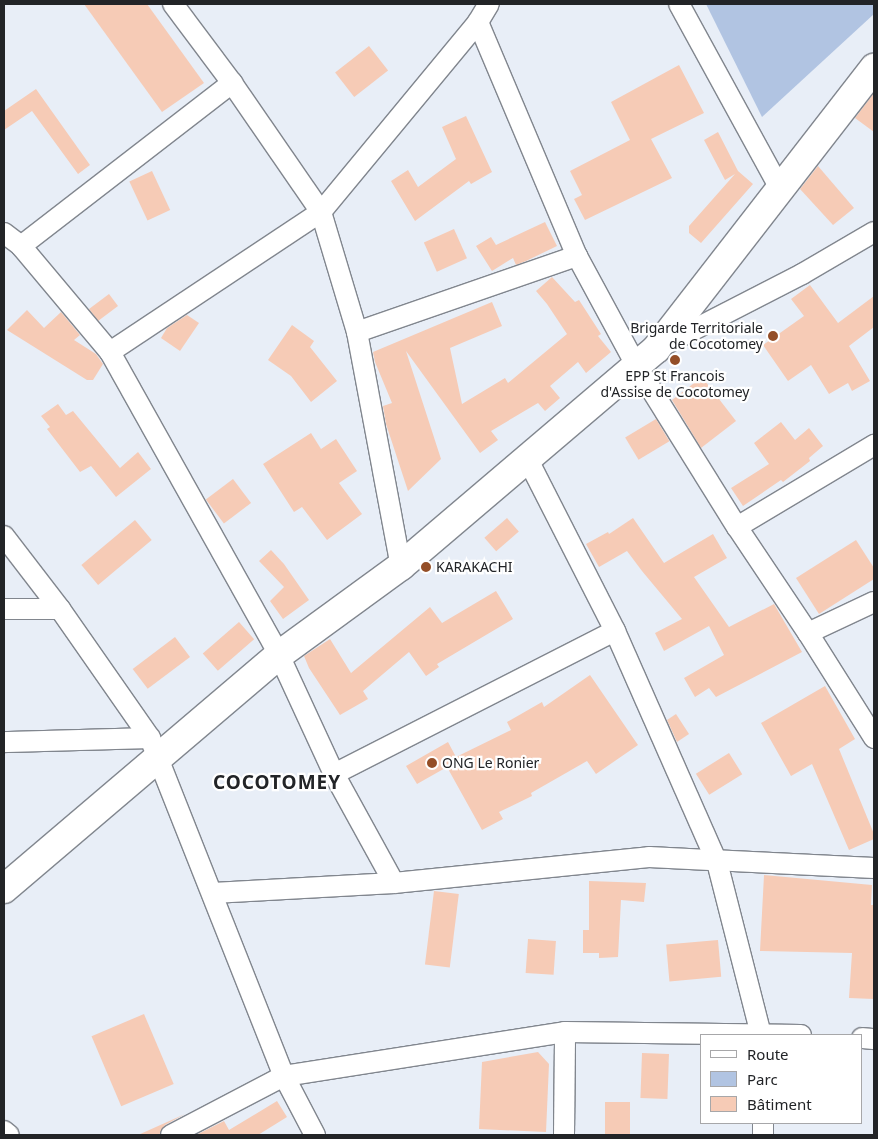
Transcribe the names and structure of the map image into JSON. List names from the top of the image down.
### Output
{
  "districts": ["COCOTOMEY"],
  "places": [
    "Brigarde Territoriale de Cocotomey",
    "EPP St Francois d'Assise de Cocotomey",
    "KARAKACHI",
    "ONG Le Ronier"
  ],
  "legend": ["Route", "Parc", "Bâtiment"]
}
